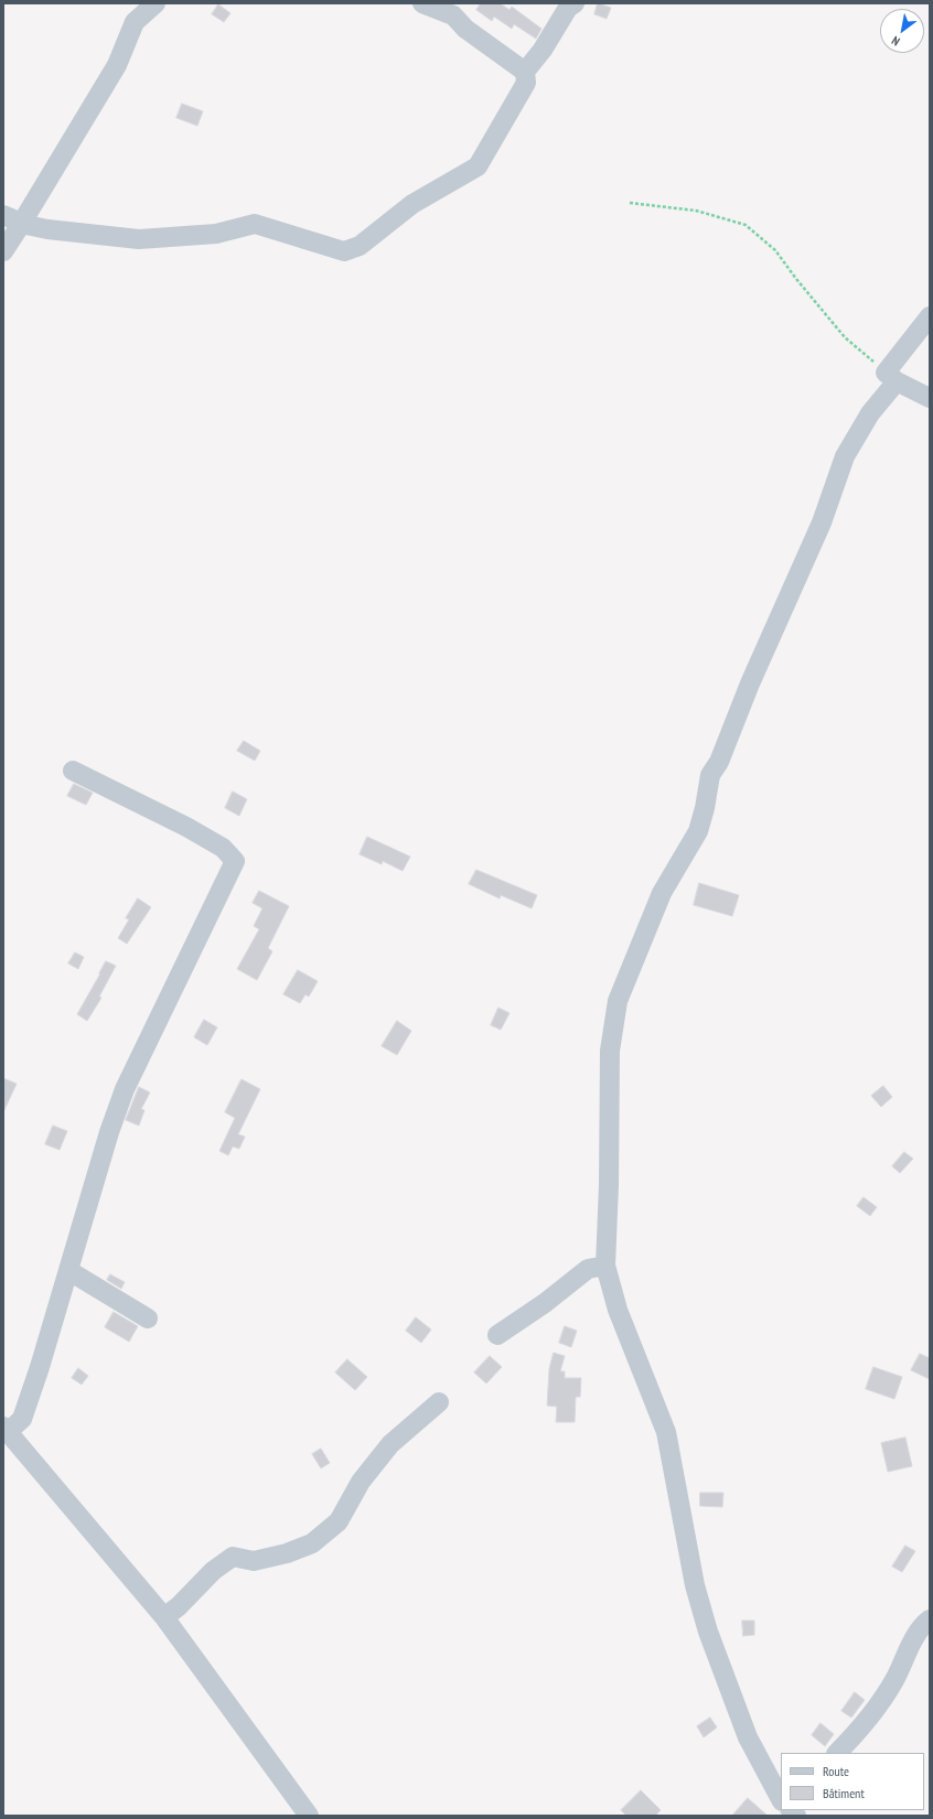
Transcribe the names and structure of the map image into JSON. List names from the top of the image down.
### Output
{
  "legend": ["Route", "Bâtiment"],
  "north": "bottom left"
}
